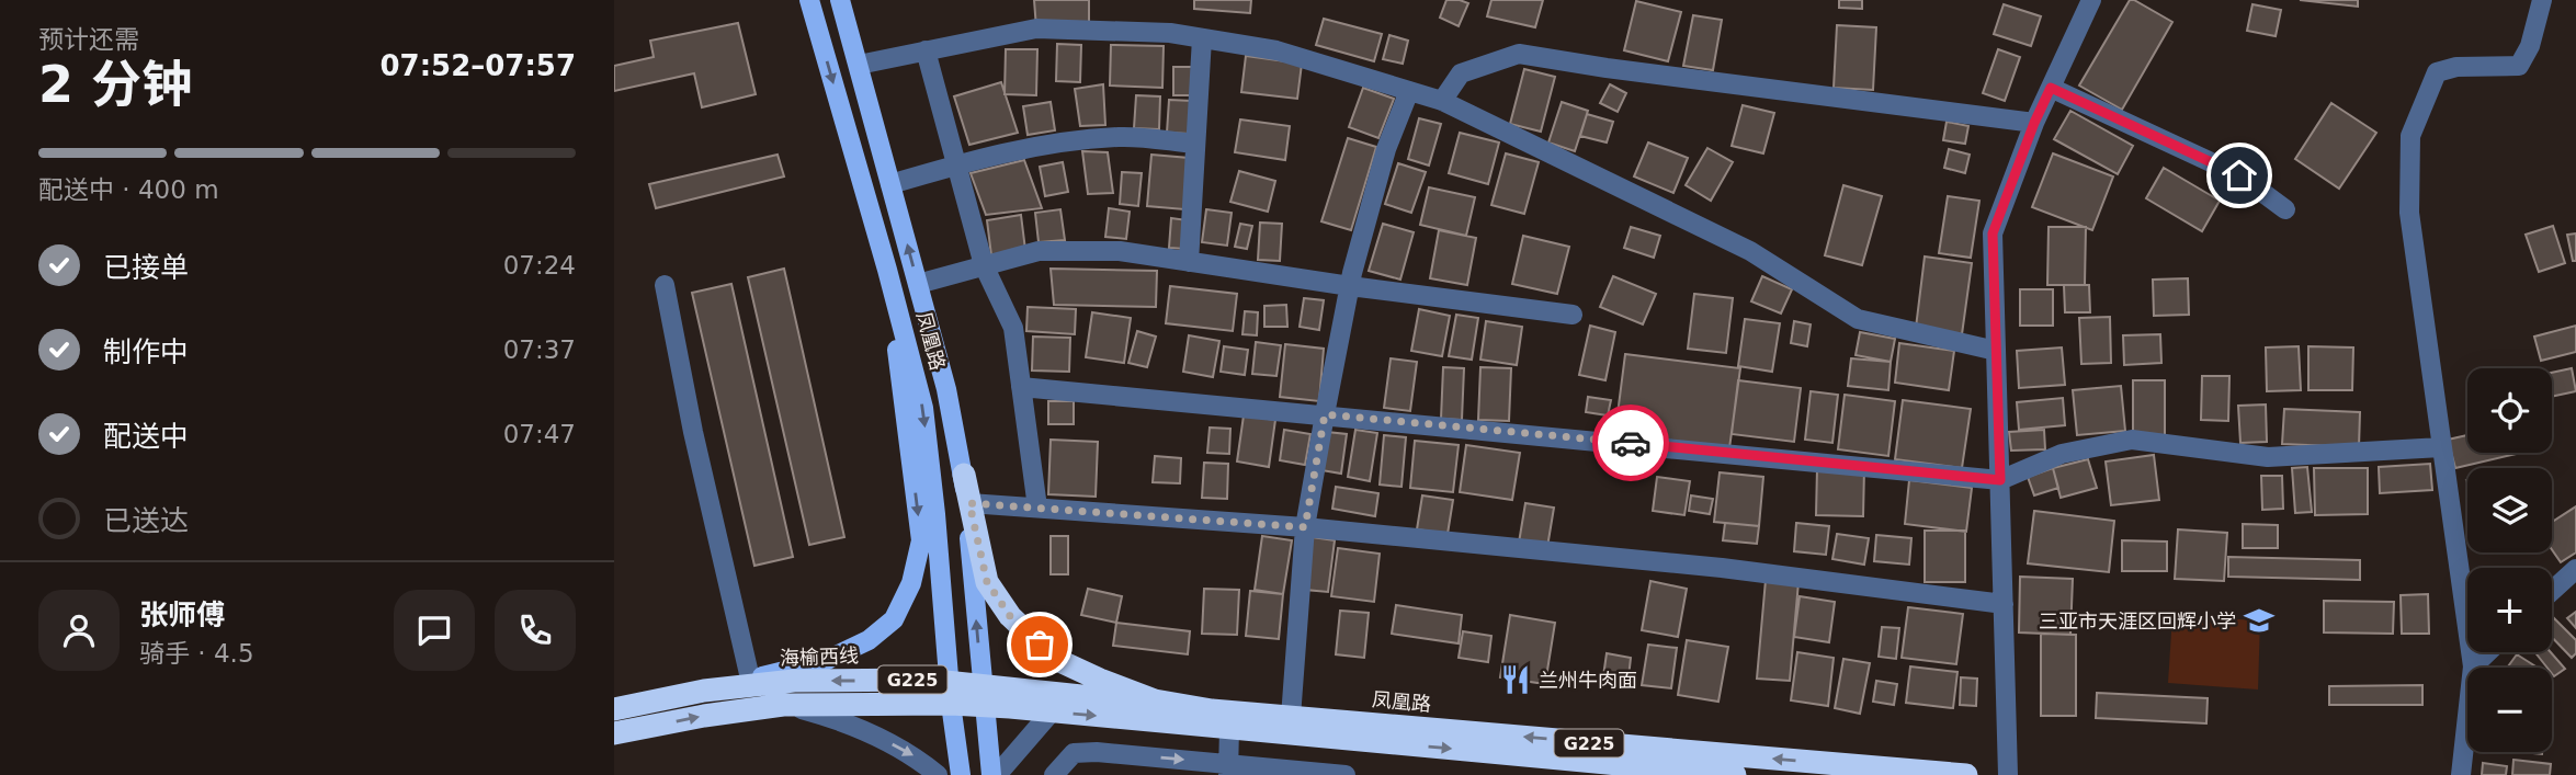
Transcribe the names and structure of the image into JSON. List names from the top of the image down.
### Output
{
  "streets": {
    "highway": ["凤凰路", "海榆西线", "G225"]
  },
  "crossings": [
    ["凤凰路", "海榆西线"],
    ["海榆西线", "G225"]
  ],
  "places": {
    "school or university": ["三亚市天涯区回辉小学"],
    "restaurant": ["兰州牛肉面"]
  },
  "page": {
    "heading": ["2 分钟", "预计还需", "07:52–07:57"],
    "panel": ["张师傅", "骑手 · 4.5"],
    "bar": "配送中 · 400 m",
    "list": [
      ["已接单", "07:24"],
      ["制作中", "07:37"],
      ["配送中", "07:47"],
      "已送达"
    ],
    "map_buttons": ["+", "−"]
  }
}
